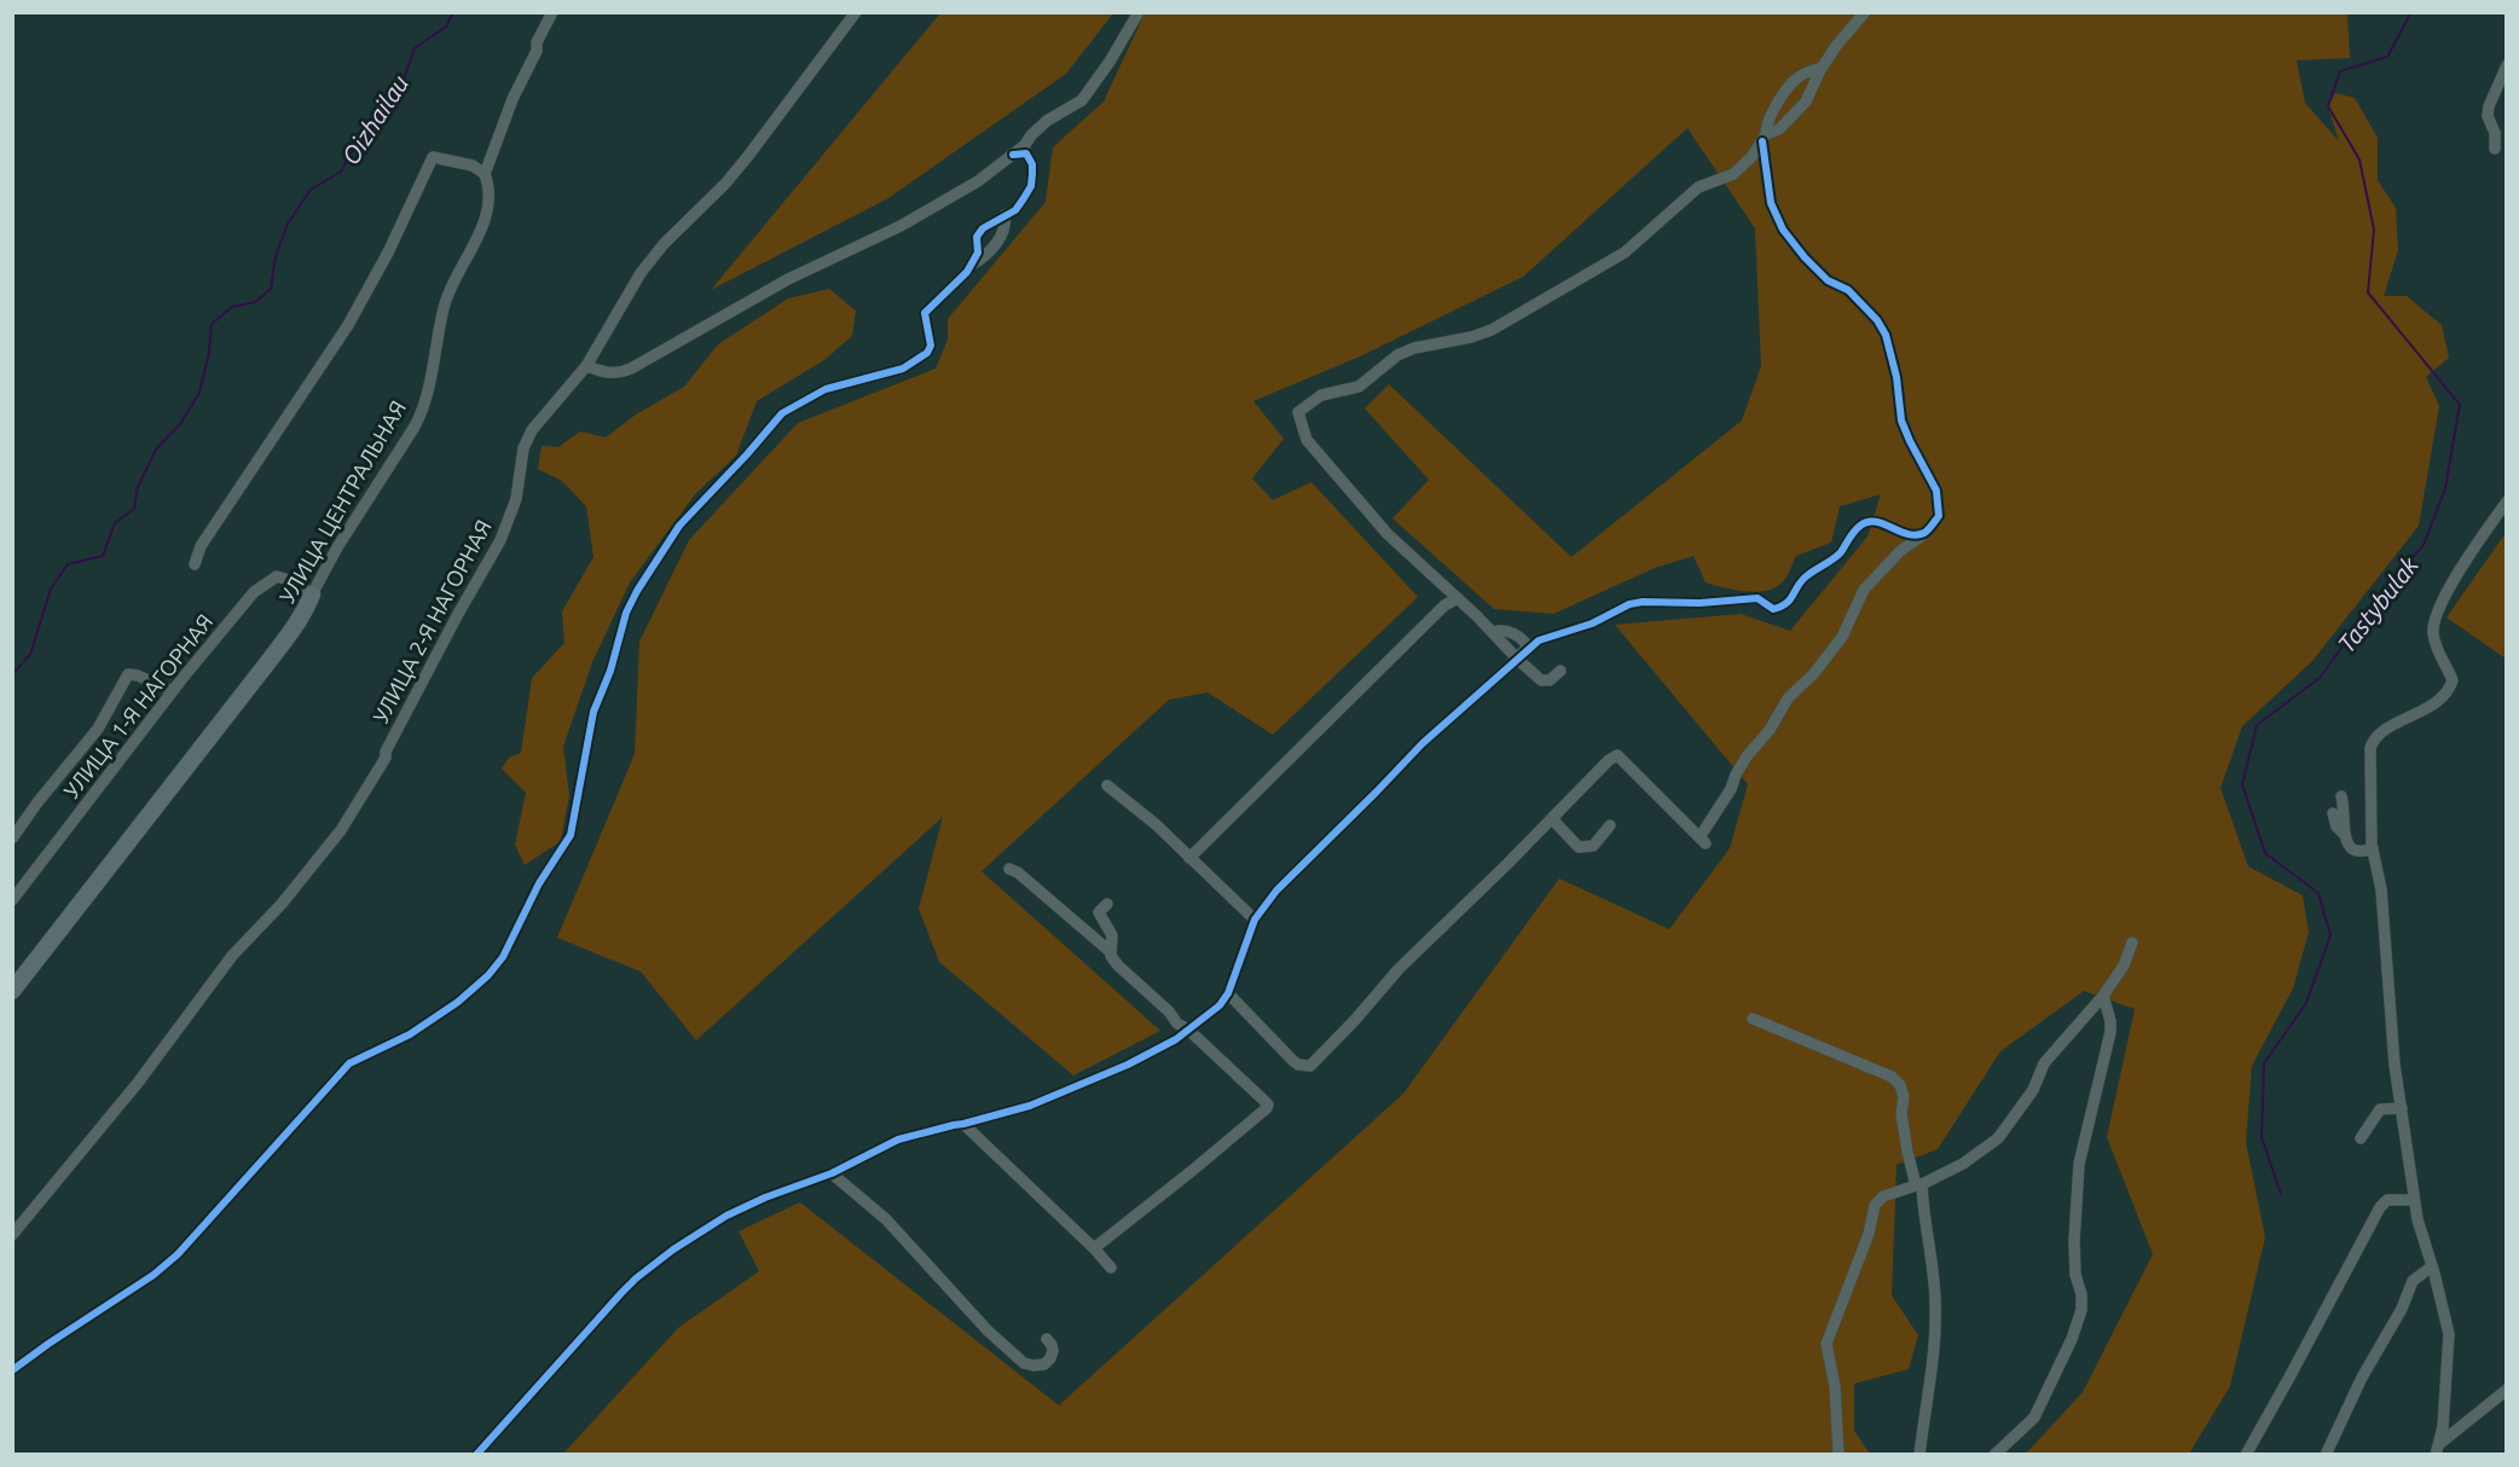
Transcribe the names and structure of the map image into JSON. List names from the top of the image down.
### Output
{
  "streets": {
    "street": ["УЛИЦА ЦЕНТРАЛЬНАЯ", "УЛИЦА 2-Я НАГОРНАЯ", "УЛИЦА 1-Я НАГОРНАЯ"]
  },
  "crossings": [
    ["УЛИЦА ЦЕНТРАЛЬНАЯ", "УЛИЦА 1-Я НАГОРНАЯ"]
  ],
  "water": ["Oizhailau", "Tastybulak"]
}
